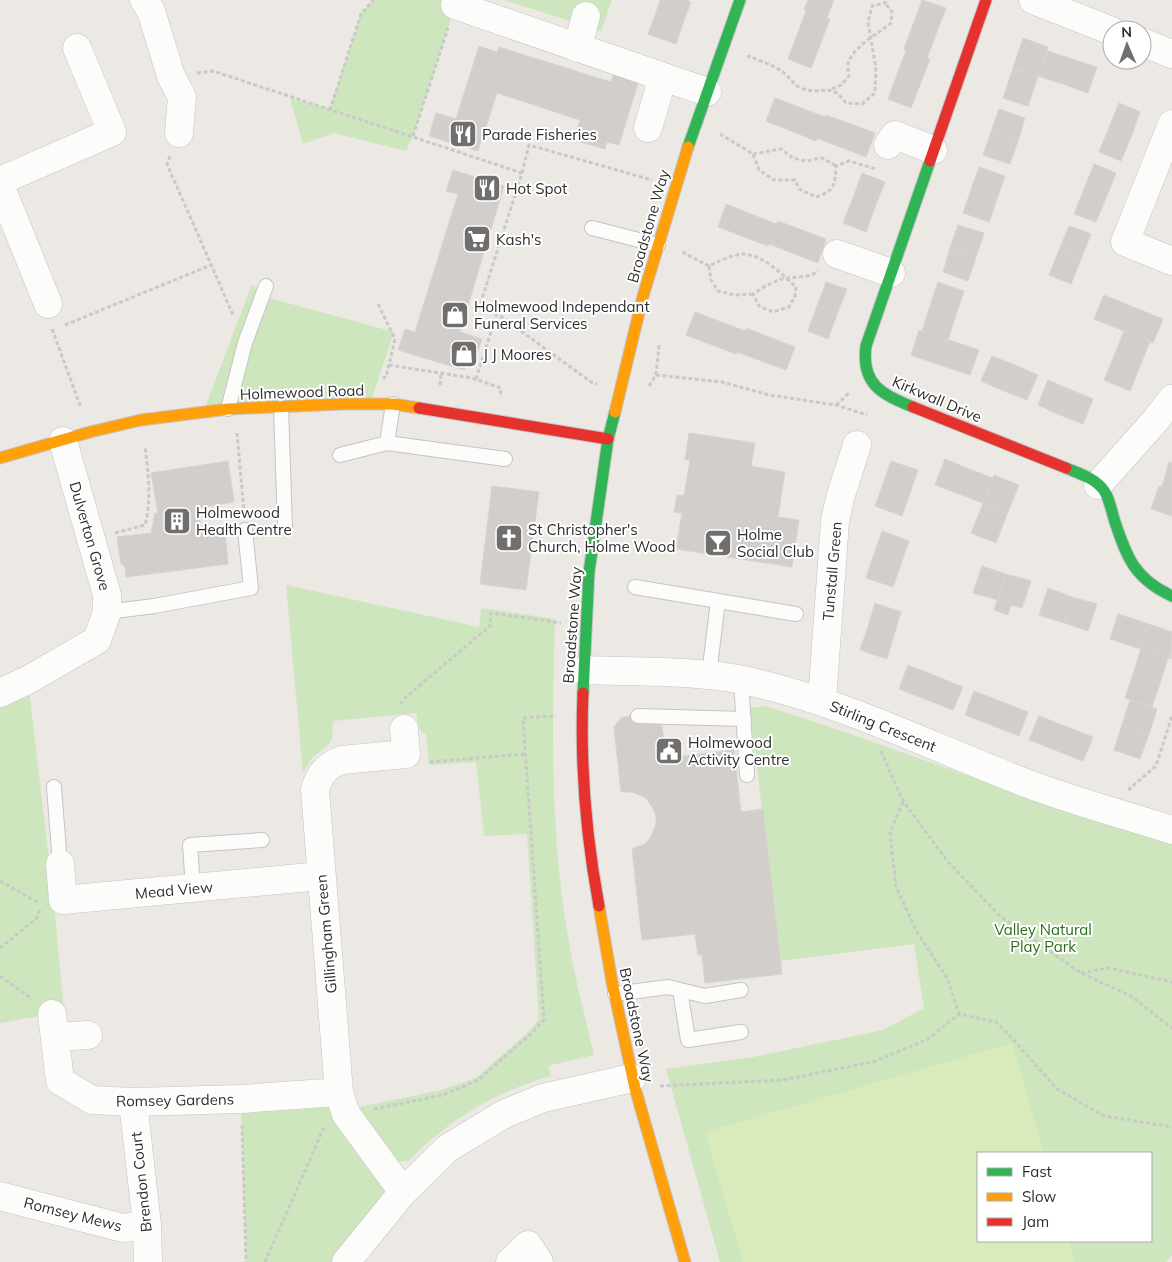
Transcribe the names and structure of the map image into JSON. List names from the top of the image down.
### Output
{
  "streets": {
    "street": [
      "Broadstone Way",
      "Holmewood Road",
      "Kirkwall Drive",
      "Dulverton Grove",
      "Tunstall Green",
      "Stirling Crescent",
      "Mead View",
      "Gillingham Green",
      "Romsey Gardens",
      "Brendon Court",
      "Romsey Mews"
    ]
  },
  "crossings": [
    ["Broadstone Way", "Holmewood Road"],
    ["Broadstone Way", "Stirling Crescent"],
    ["Holmewood Road", "Dulverton Grove"],
    ["Tunstall Green", "Stirling Crescent"],
    ["Mead View", "Gillingham Green"],
    ["Gillingham Green", "Romsey Gardens"],
    ["Romsey Gardens", "Brendon Court"],
    ["Brendon Court", "Romsey Mews"]
  ],
  "parks": ["Valley Natural Play Park"],
  "places": {
    "restaurant": ["Parade Fisheries", "Hot Spot"],
    "supermarket": ["Kash's"],
    "shop": ["Holmewood Independant Funeral Services", "J J Moores"],
    "building": ["Holmewood Health Centre"],
    "church": ["St Christopher's Church, Holme Wood"],
    "bar": ["Holme Social Club"],
    "public building": ["Holmewood Activity Centre"]
  },
  "legend": ["Fast", "Slow", "Jam"],
  "north": "top"
}
